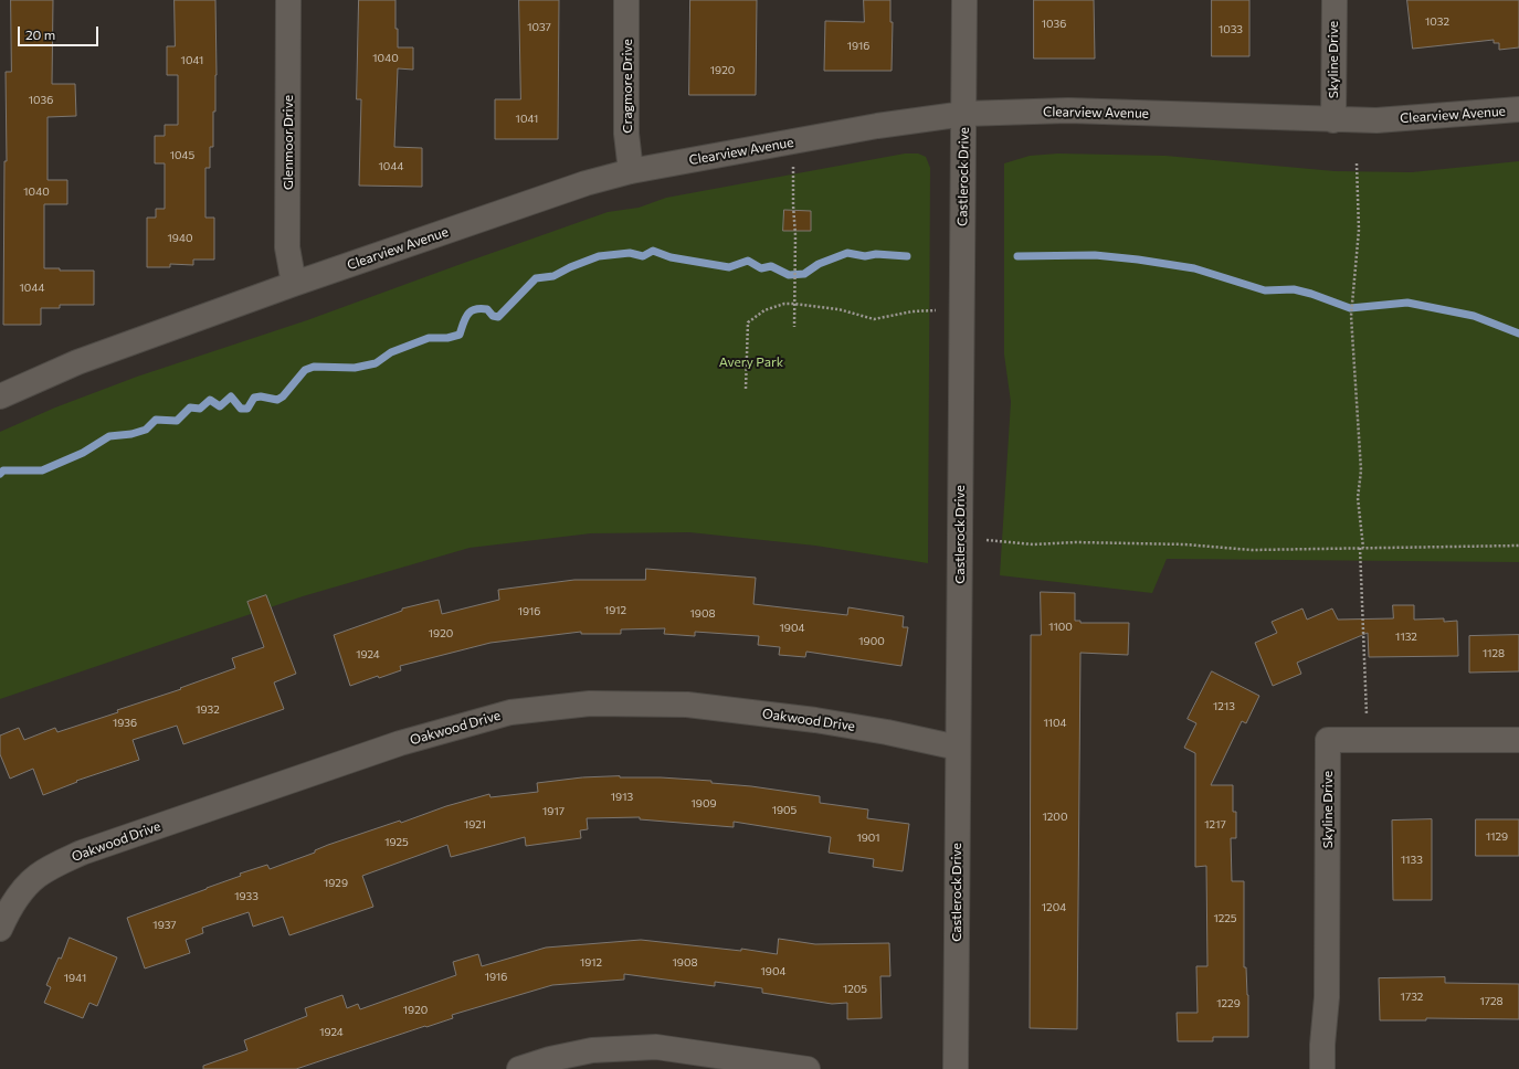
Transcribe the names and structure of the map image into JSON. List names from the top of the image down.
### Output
{
  "streets": {
    "street": [
      "Skyline Drive",
      "Cragmore Drive",
      "Clearview Avenue",
      "Glenmoor Drive",
      "Castlerock Drive",
      "Oakwood Drive"
    ]
  },
  "crossings": [
    ["Skyline Drive", "Clearview Avenue"],
    ["Cragmore Drive", "Clearview Avenue"],
    ["Clearview Avenue", "Glenmoor Drive"],
    ["Clearview Avenue", "Castlerock Drive"],
    ["Castlerock Drive", "Oakwood Drive"]
  ],
  "parks": ["Avery Park"],
  "house_numbers": [
    "1032",
    "1036",
    "1037",
    "1033",
    "1916",
    "1040",
    "1041",
    "1920",
    "1036",
    "1041",
    "1045",
    "1044",
    "1040",
    "1940",
    "1044",
    "1912",
    "1916",
    "1908",
    "1100",
    "1904",
    "1920",
    "1132",
    "1900",
    "1128",
    "1924",
    "1213",
    "1932",
    "1936",
    "1104",
    "1913",
    "1909",
    "1905",
    "1917",
    "1200",
    "1921",
    "1217",
    "1129",
    "1901",
    "1925",
    "1133",
    "1929",
    "1933",
    "1204",
    "1225",
    "1937",
    "1912",
    "1908",
    "1904",
    "1916",
    "1941",
    "1205",
    "1732",
    "1728",
    "1229",
    "1920",
    "1924"
  ],
  "scale_bar": "20 m"
}
